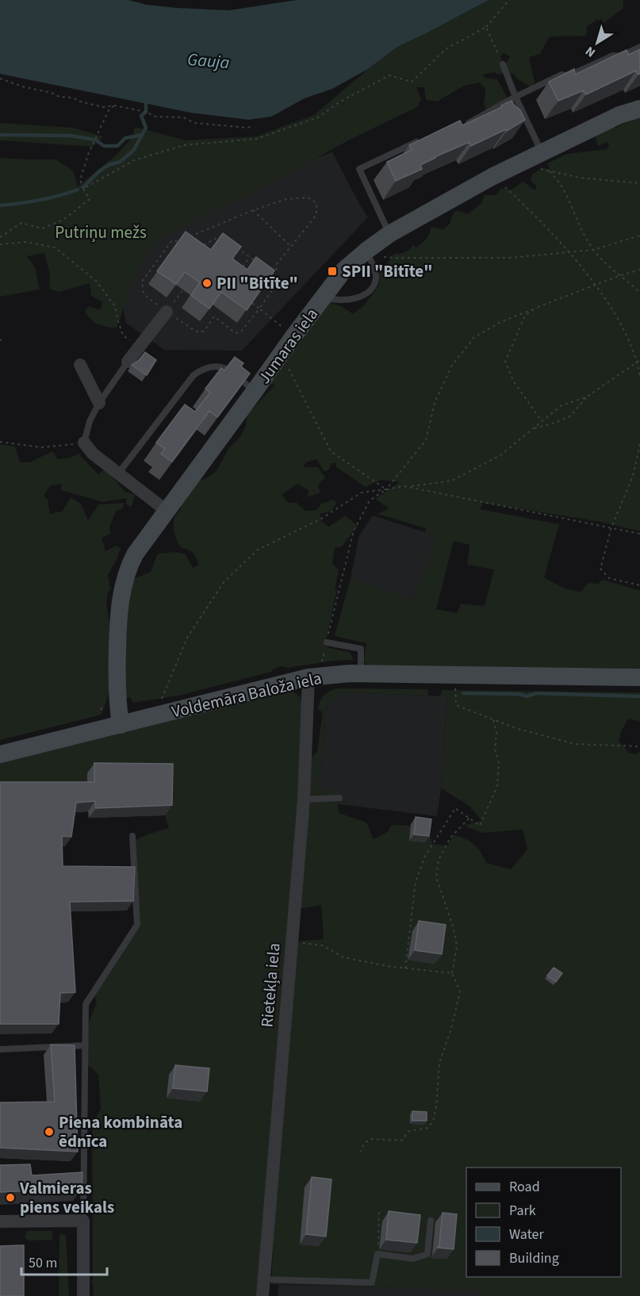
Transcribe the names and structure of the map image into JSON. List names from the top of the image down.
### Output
{
  "streets": {
    "street": ["Jumaras iela", "Voldemāra Baloža iela", "Rietekļa iela"]
  },
  "crossings": [
    ["Jumaras iela", "Voldemāra Baloža iela"],
    ["Voldemāra Baloža iela", "Rietekļa iela"]
  ],
  "water": ["Gauja"],
  "parks": ["Putriņu mežs"],
  "places": {
    "transit": ["SPII \"Bitīte\""],
    "other": ["PII \"Bitīte\"", "Piena kombināta ēdnīca", "Valmieras piens veikals"]
  },
  "legend": [
    "Road",
    "Park",
    "Water",
    "Building"
  ],
  "scale_bar": "50 m",
  "north": "bottom left"
}
